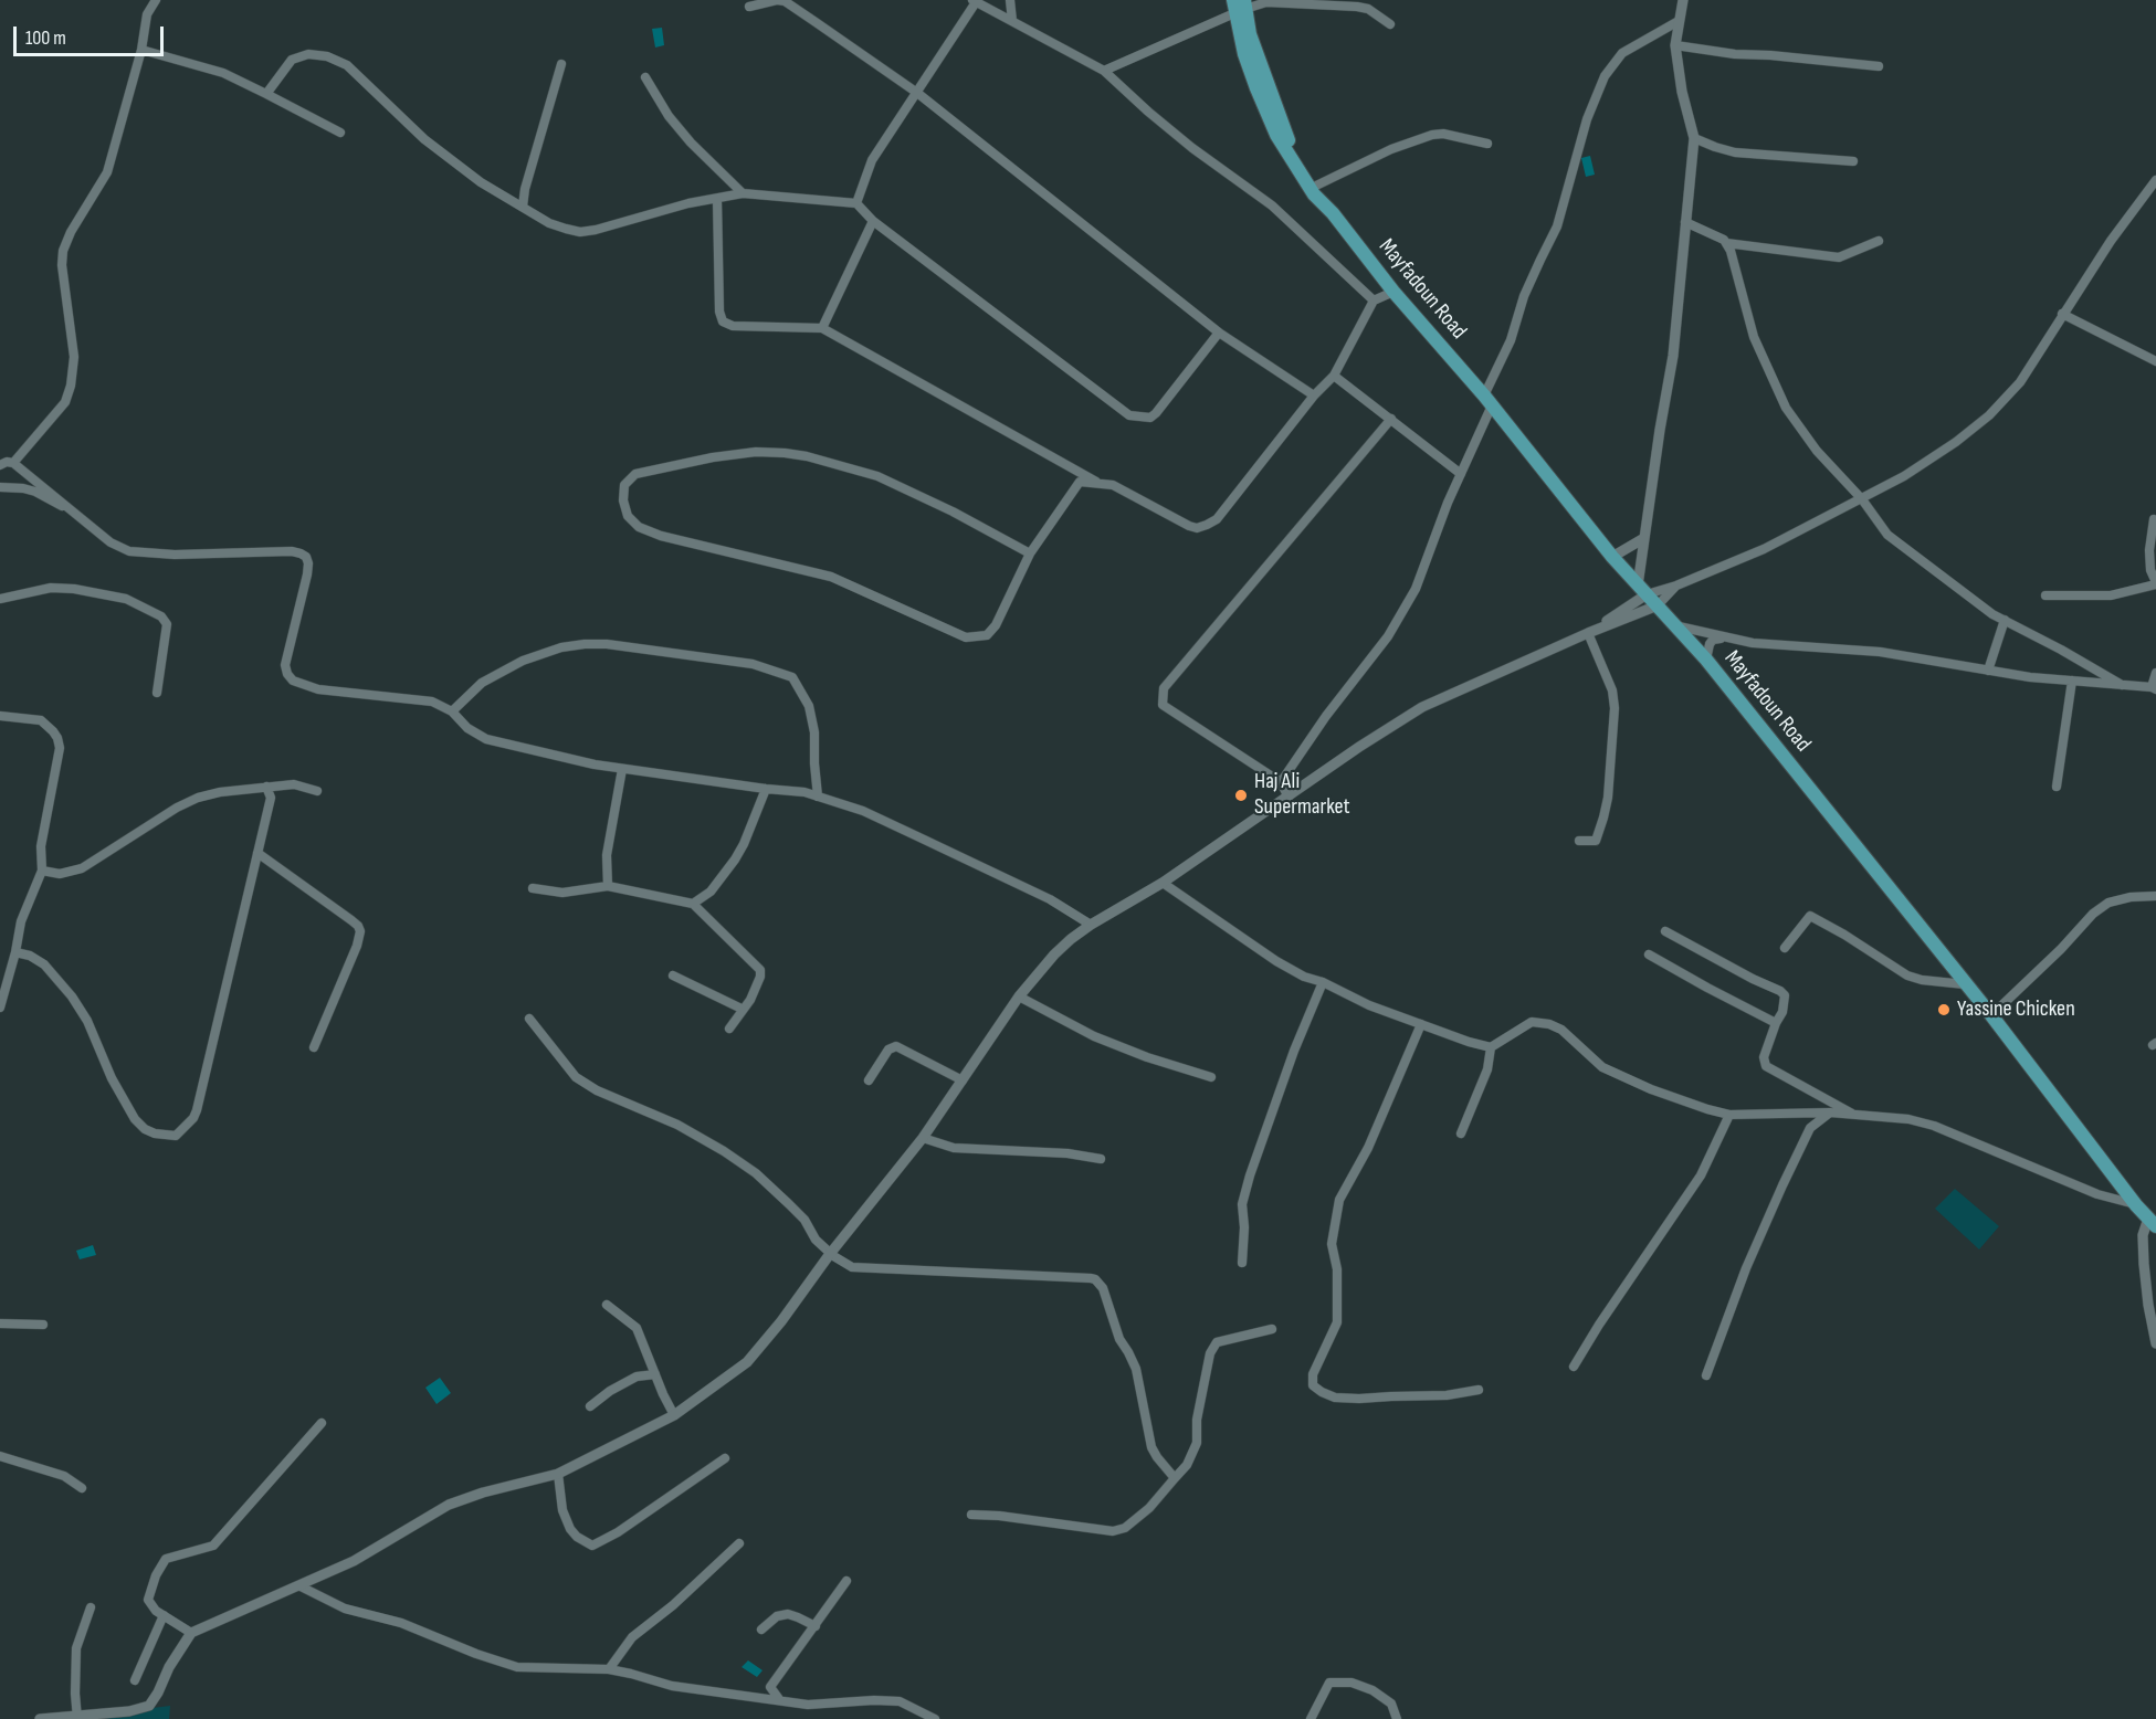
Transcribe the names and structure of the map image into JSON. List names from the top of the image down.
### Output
{
  "streets": {
    "main road": ["Mayfadoun Road"]
  },
  "places": ["Haj Ali Supermarket", "Yassine Chicken"],
  "scale_bar": "100 m"
}
